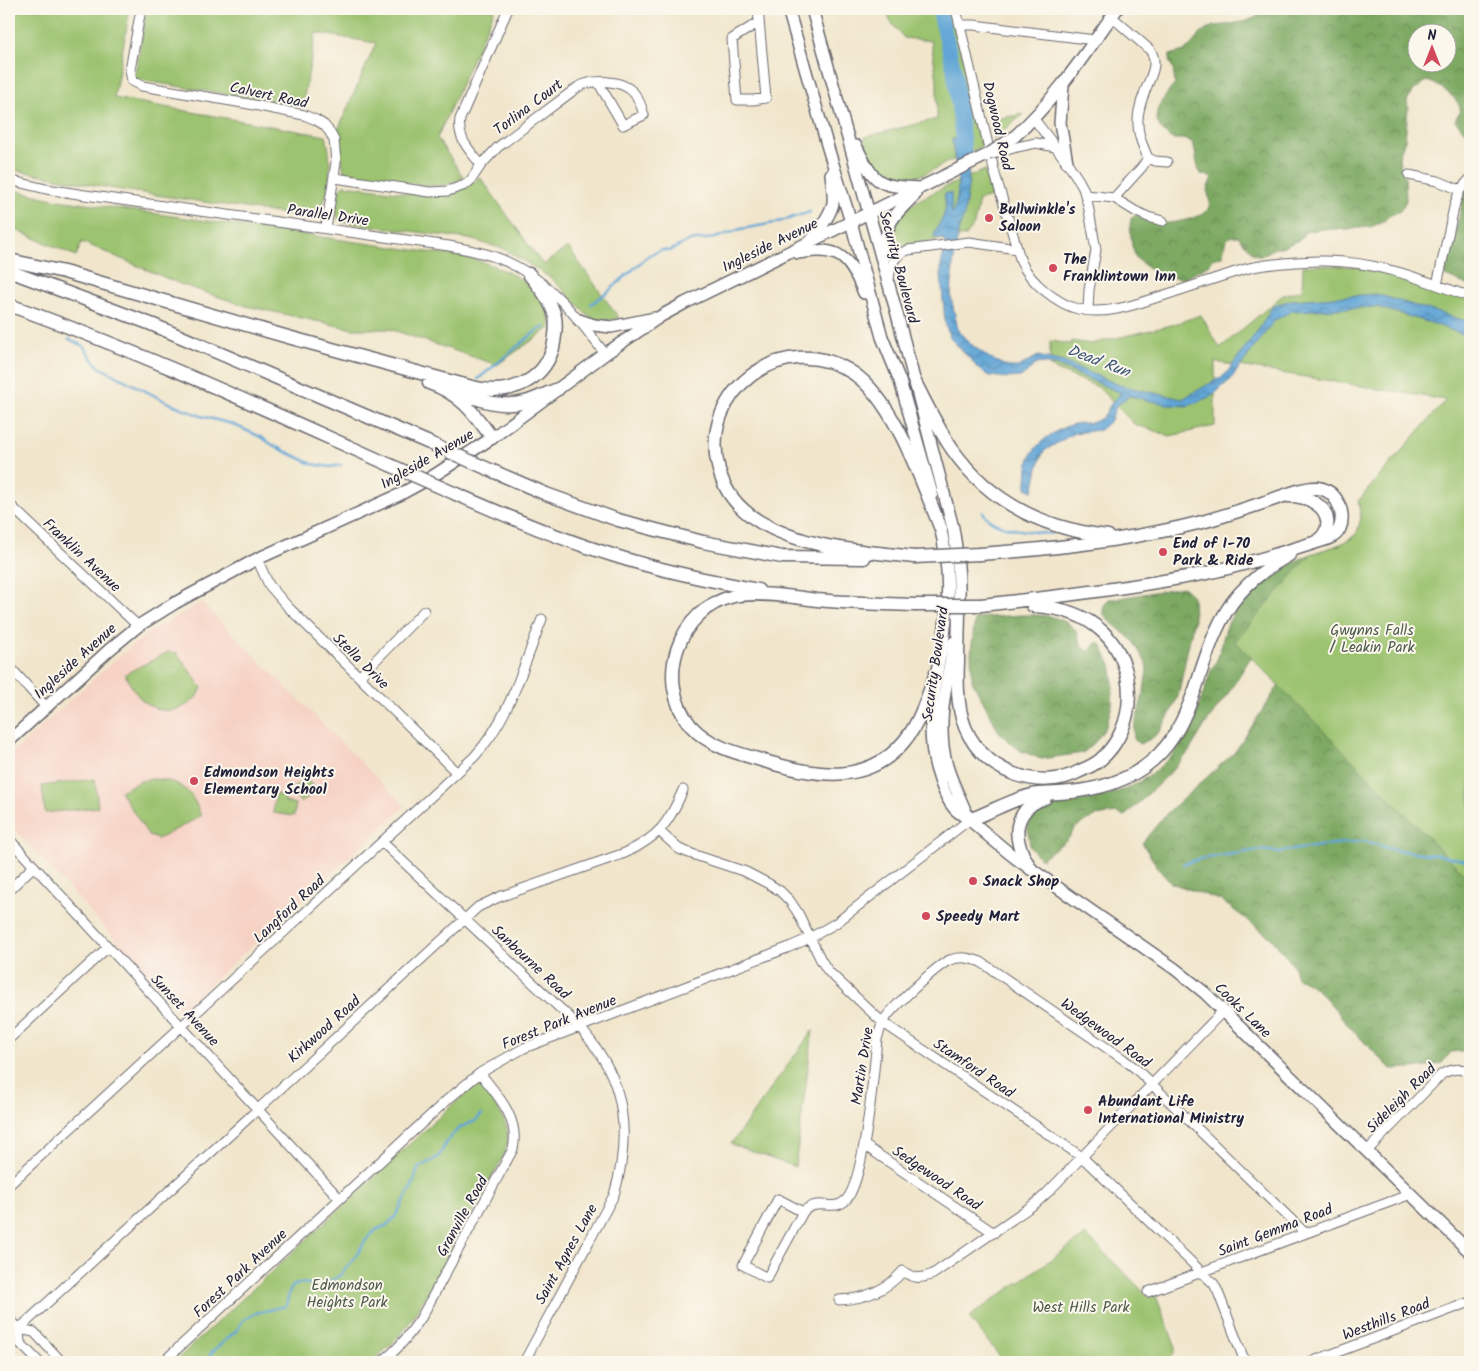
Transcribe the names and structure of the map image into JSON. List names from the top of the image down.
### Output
{
  "streets": {
    "main road": ["Ingleside Avenue", "Security Boulevard", "Cooks Lane"],
    "street": [
      "Calvert Road",
      "Torlina Court",
      "Dogwood Road",
      "Parallel Drive",
      "Franklin Avenue",
      "Stella Drive",
      "Langford Road",
      "Sanbourne Road",
      "Sunset Avenue",
      "Forest Park Avenue",
      "Kirkwood Road",
      "Wedgewood Road",
      "Martin Drive",
      "Stamford Road",
      "Sideleigh Road",
      "Sedgewood Road",
      "Granville Road",
      "Saint Gemma Road",
      "Saint Agnes Lane",
      "Westhills Road"
    ]
  },
  "crossings": [
    ["Calvert Road", "Torlina Court"],
    ["Calvert Road", "Parallel Drive"],
    ["Parallel Drive", "Ingleside Avenue"],
    ["Ingleside Avenue", "Security Boulevard"],
    ["Ingleside Avenue", "Franklin Avenue"],
    ["Ingleside Avenue", "Stella Drive"],
    ["Security Boulevard", "Cooks Lane"],
    ["Security Boulevard", "Forest Park Avenue"],
    ["Stella Drive", "Langford Road"],
    ["Langford Road", "Sanbourne Road"],
    ["Langford Road", "Sunset Avenue"],
    ["Sanbourne Road", "Forest Park Avenue"],
    ["Sanbourne Road", "Kirkwood Road"],
    ["Sanbourne Road", "Saint Agnes Lane"],
    ["Sunset Avenue", "Forest Park Avenue"],
    ["Sunset Avenue", "Kirkwood Road"],
    ["Cooks Lane", "Forest Park Avenue"],
    ["Cooks Lane", "Sideleigh Road"],
    ["Cooks Lane", "Saint Gemma Road"],
    ["Forest Park Avenue", "Stamford Road"],
    ["Forest Park Avenue", "Granville Road"],
    ["Kirkwood Road", "Stamford Road"],
    ["Wedgewood Road", "Martin Drive"],
    ["Wedgewood Road", "Saint Gemma Road"],
    ["Martin Drive", "Stamford Road"],
    ["Martin Drive", "Sedgewood Road"],
    ["Stamford Road", "Saint Gemma Road"]
  ],
  "water": ["Dead Run"],
  "parks": ["Gwynns Falls / Leakin Park", "Edmondson Heights Park", "West Hills Park"],
  "places": [
    "Bullwinkle's Saloon",
    "The Franklintown Inn",
    "End of I-70 Park & Ride",
    "Edmondson Heights Elementary School",
    "Snack Shop",
    "Speedy Mart",
    "Abundant Life International Ministry"
  ],
  "north": "top"
}
